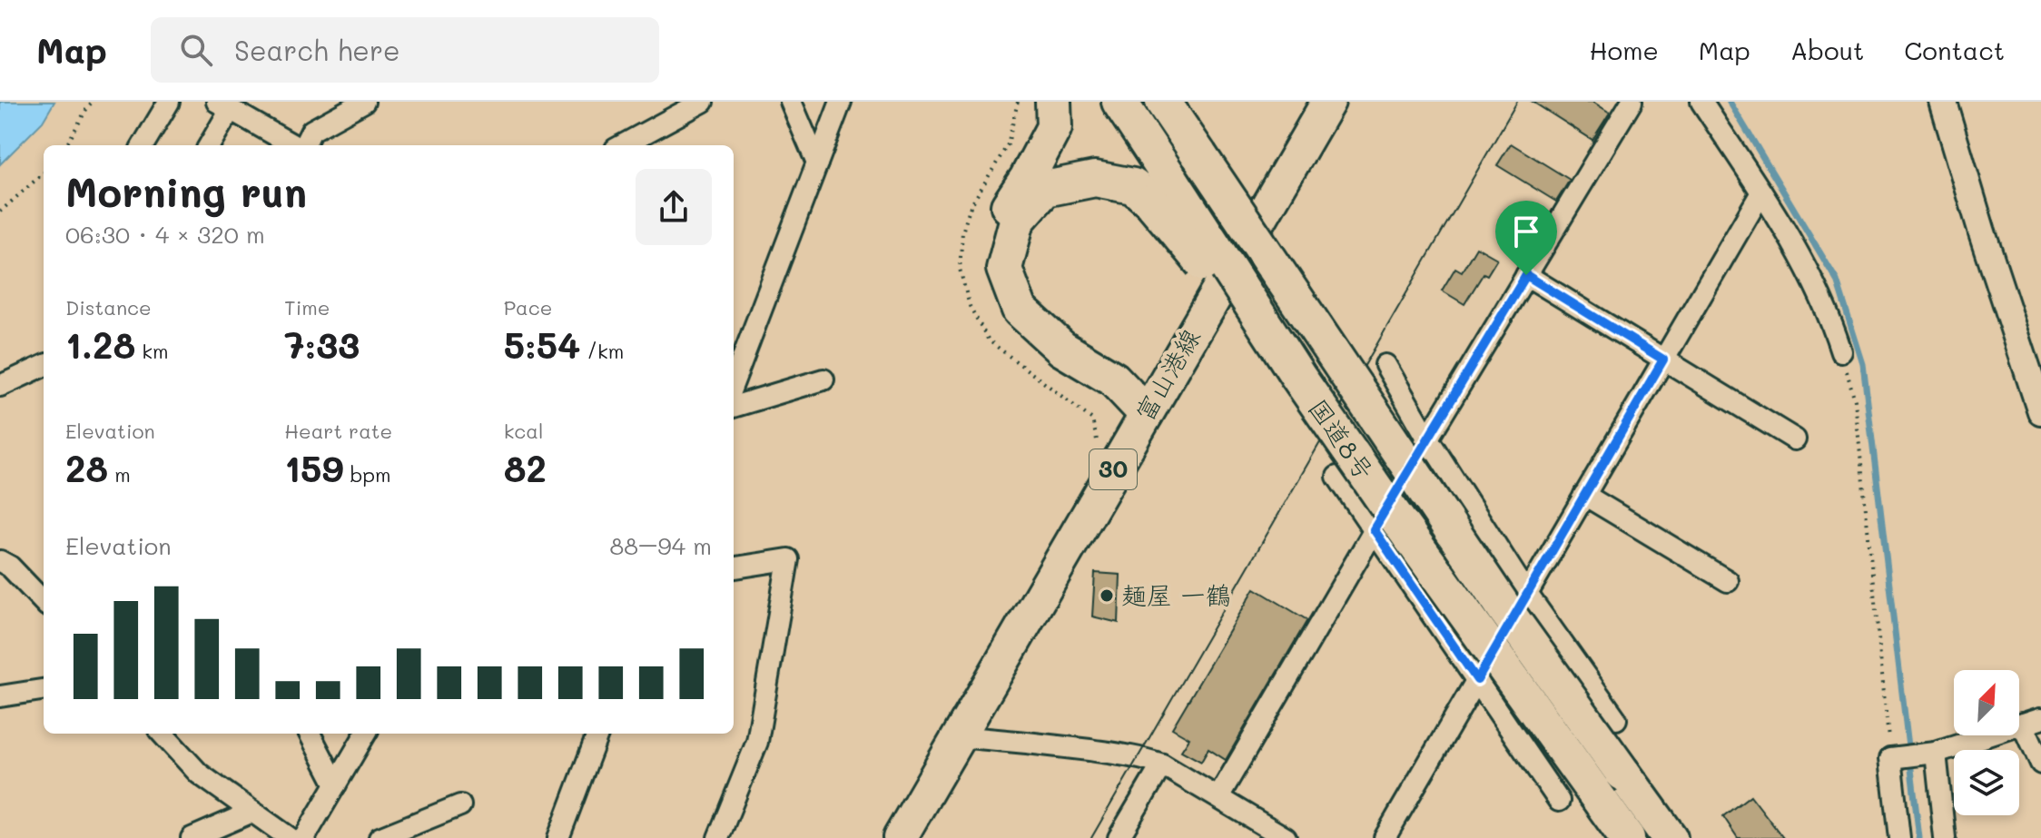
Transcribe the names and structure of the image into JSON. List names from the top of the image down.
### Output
{
  "streets": {
    "highway": ["国道8号"],
    "main road": ["富山港線", "30"]
  },
  "places": ["麺屋 一鶴"],
  "north": "top right",
  "page": {
    "header": "Map",
    "search": "Search here",
    "nav": [
      "Home",
      "Map",
      "About",
      "Contact"
    ],
    "heading": ["Morning run", "06:30 · 4 × 320 m"],
    "stats": [
      ["Distance", "1.28 km"],
      ["Time", "7:33"],
      ["Pace", "5:54 /km"],
      ["Elevation", "28 m"],
      ["Heart rate", "159 bpm"],
      ["kcal", "82"]
    ],
    "chart": ["Elevation", "88–94 m"]
  }
}
